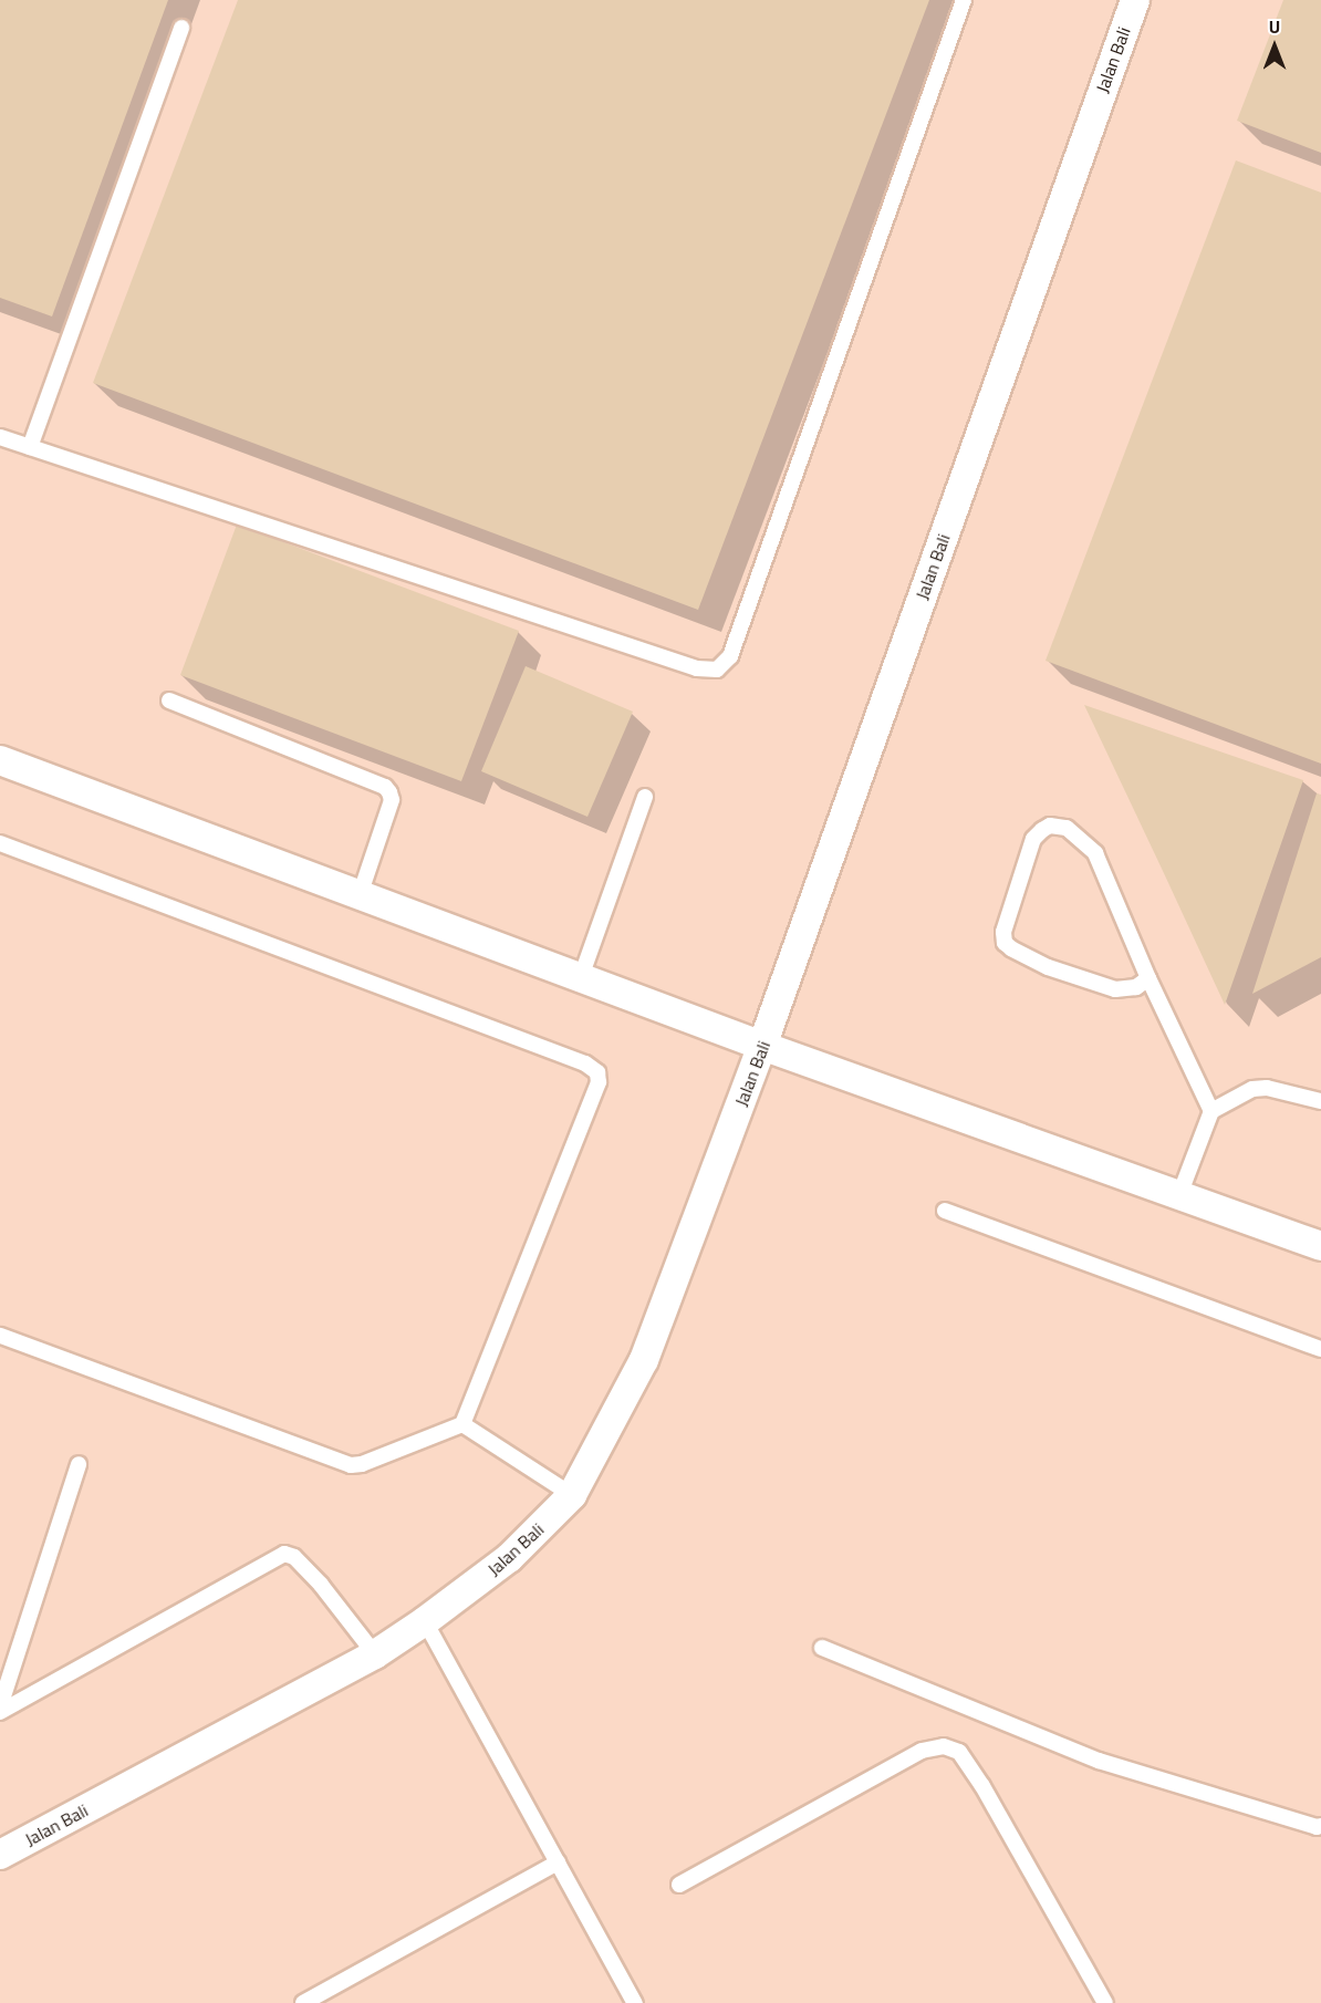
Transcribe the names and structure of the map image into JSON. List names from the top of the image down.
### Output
{
  "streets": {
    "street": ["Jalan Bali"]
  },
  "north": "top"
}
